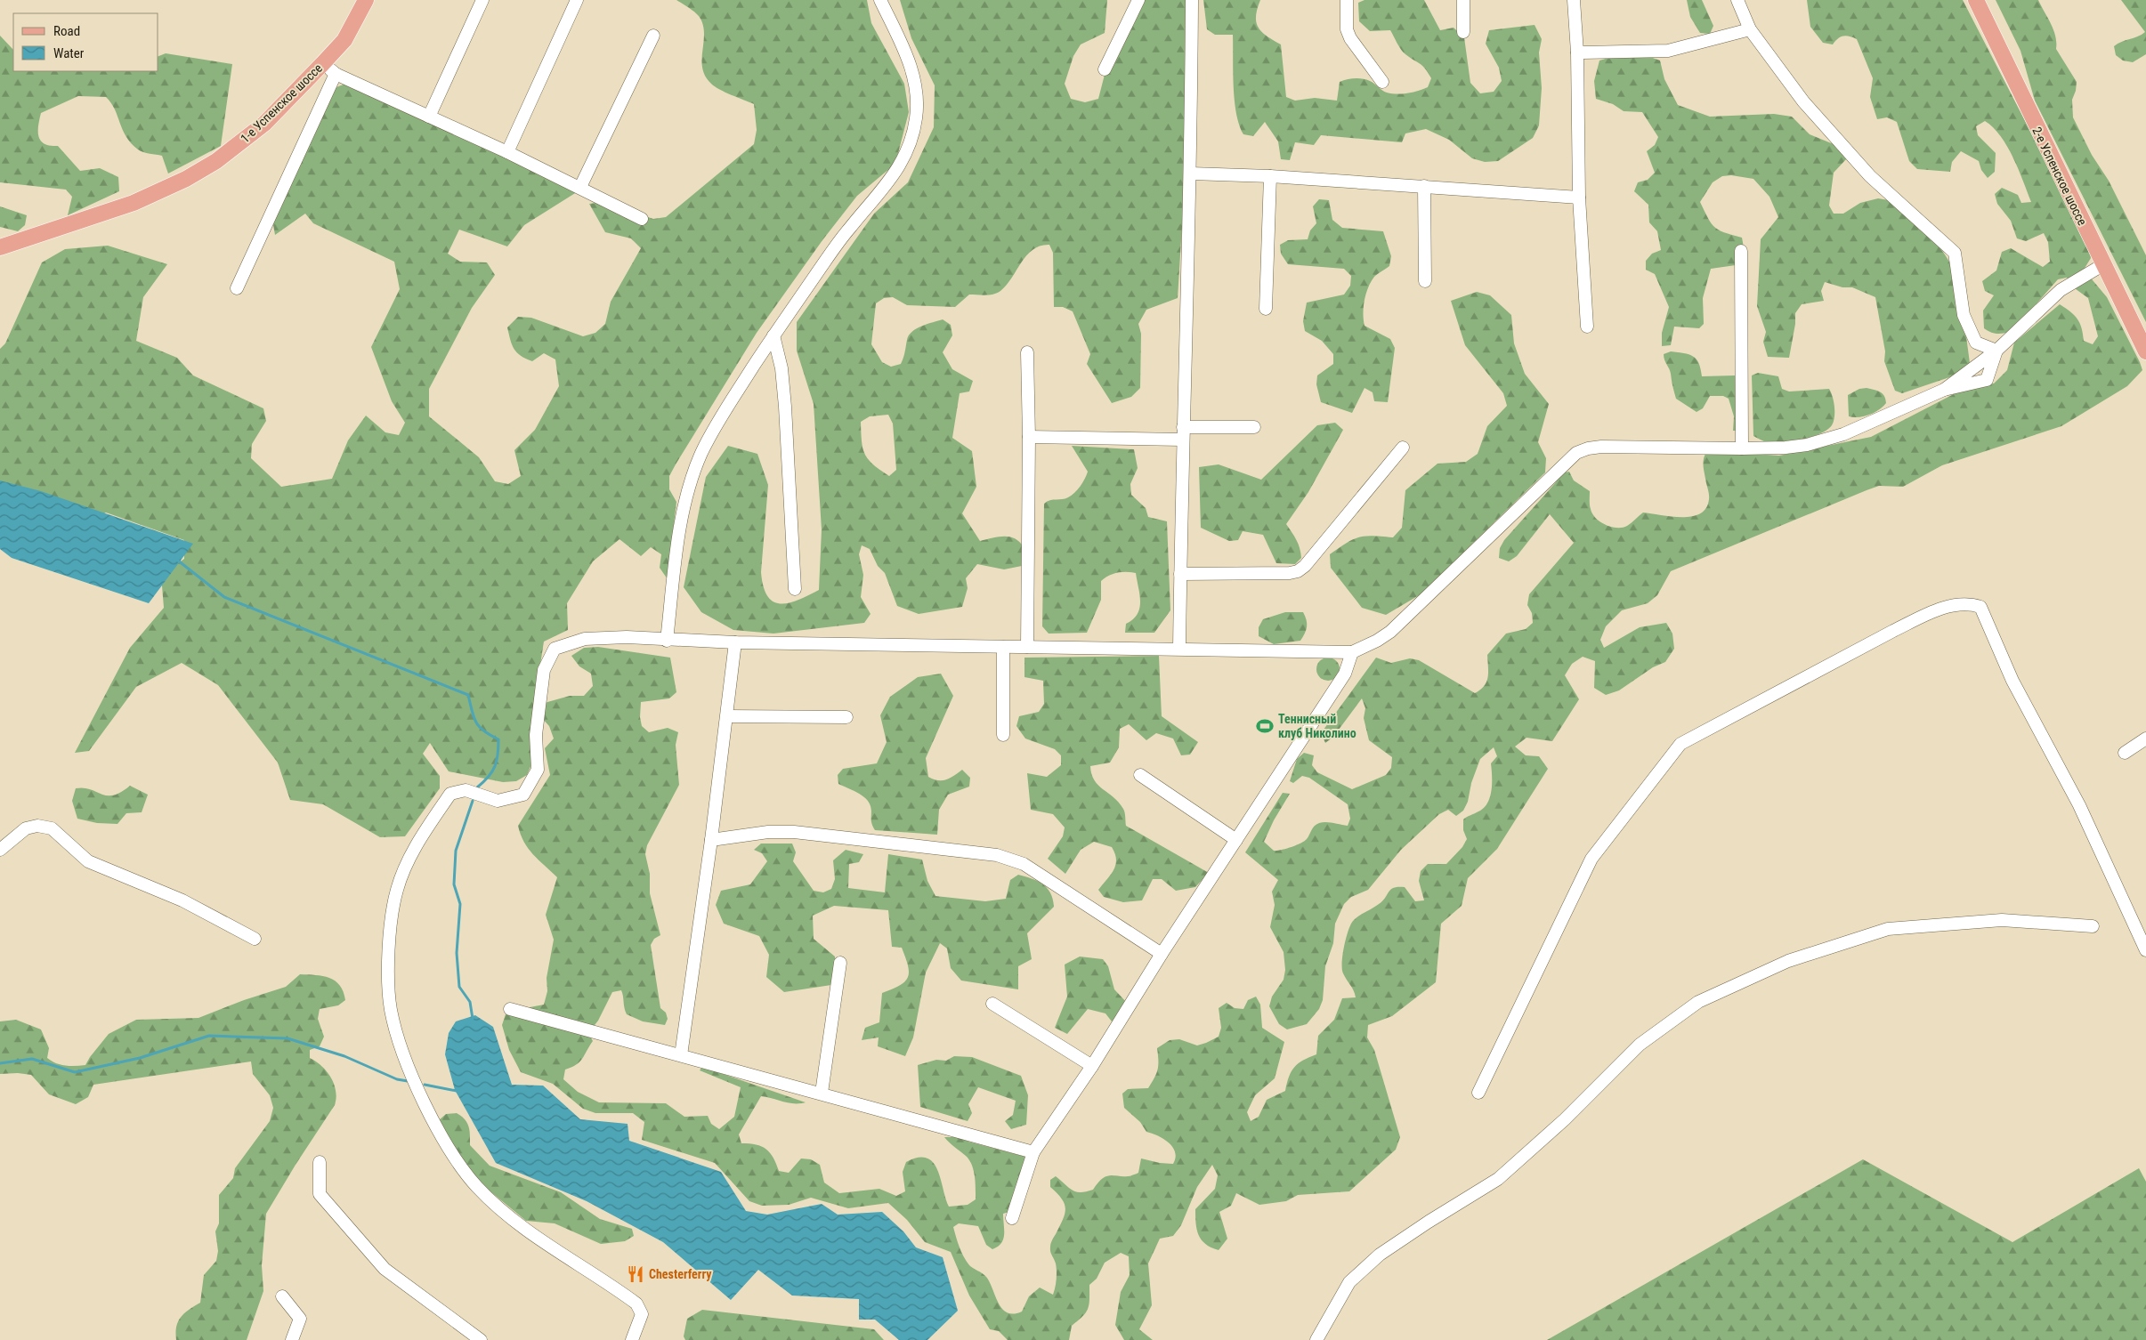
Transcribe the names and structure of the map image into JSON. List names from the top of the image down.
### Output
{
  "streets": {
    "main road": ["1-е Успенское шоссе", "2-е Успенское шоссе"]
  },
  "places": {
    "sports": ["Теннисный клуб Николино"],
    "restaurant": ["Chesterferry"]
  },
  "legend": ["Road", "Water"]
}
